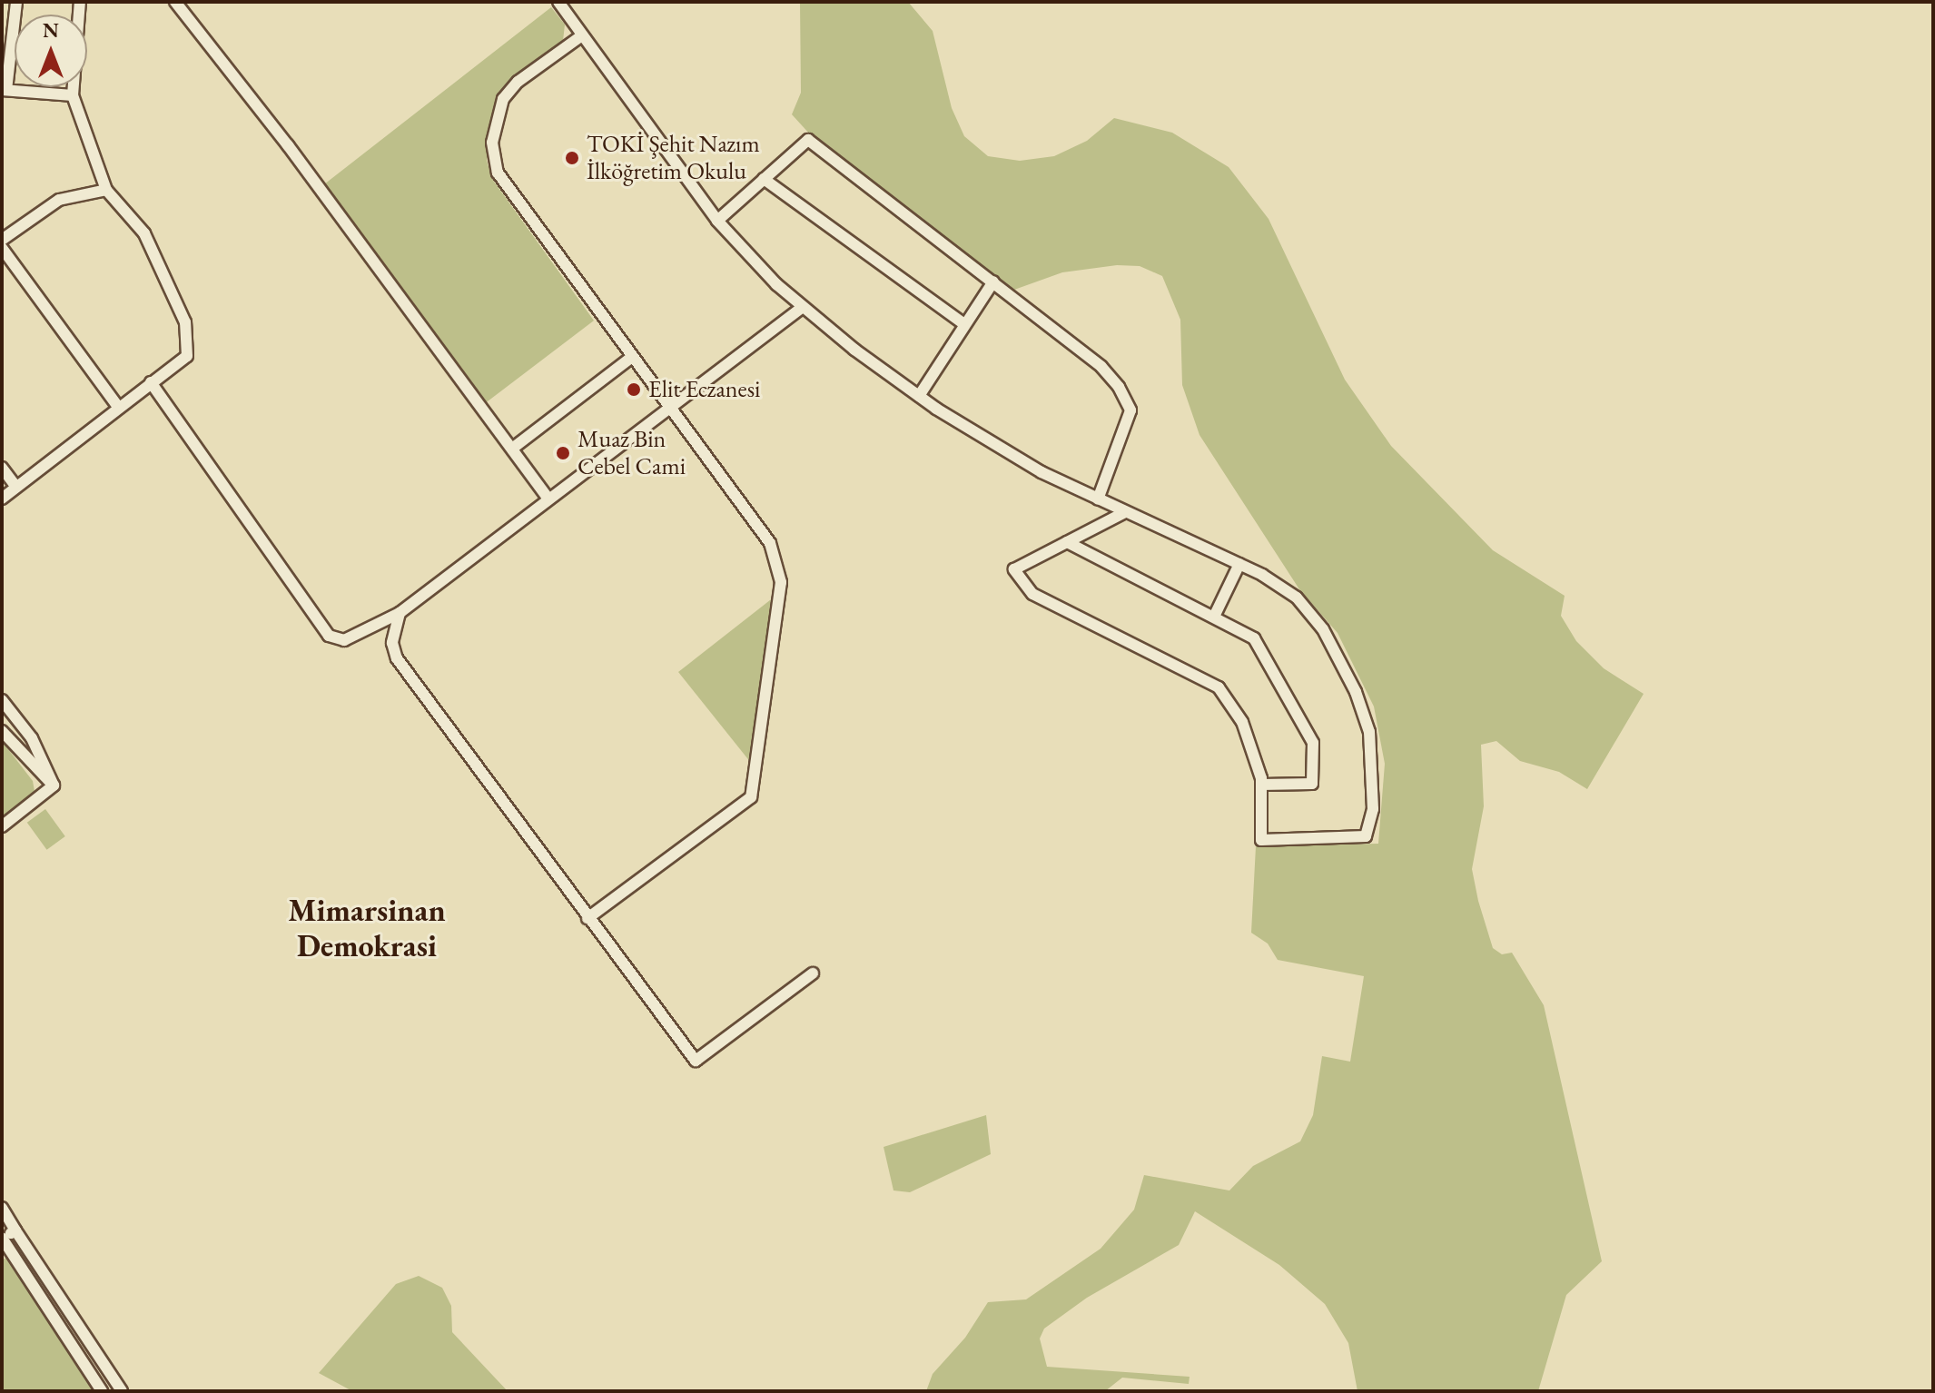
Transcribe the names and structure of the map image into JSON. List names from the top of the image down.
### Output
{
  "districts": ["Mimarsinan Demokrasi"],
  "places": ["TOKİ Şehit Nazım İlköğretim Okulu", "Elit Eczanesi", "Muaz Bin Cebel Cami"],
  "north": "top"
}
